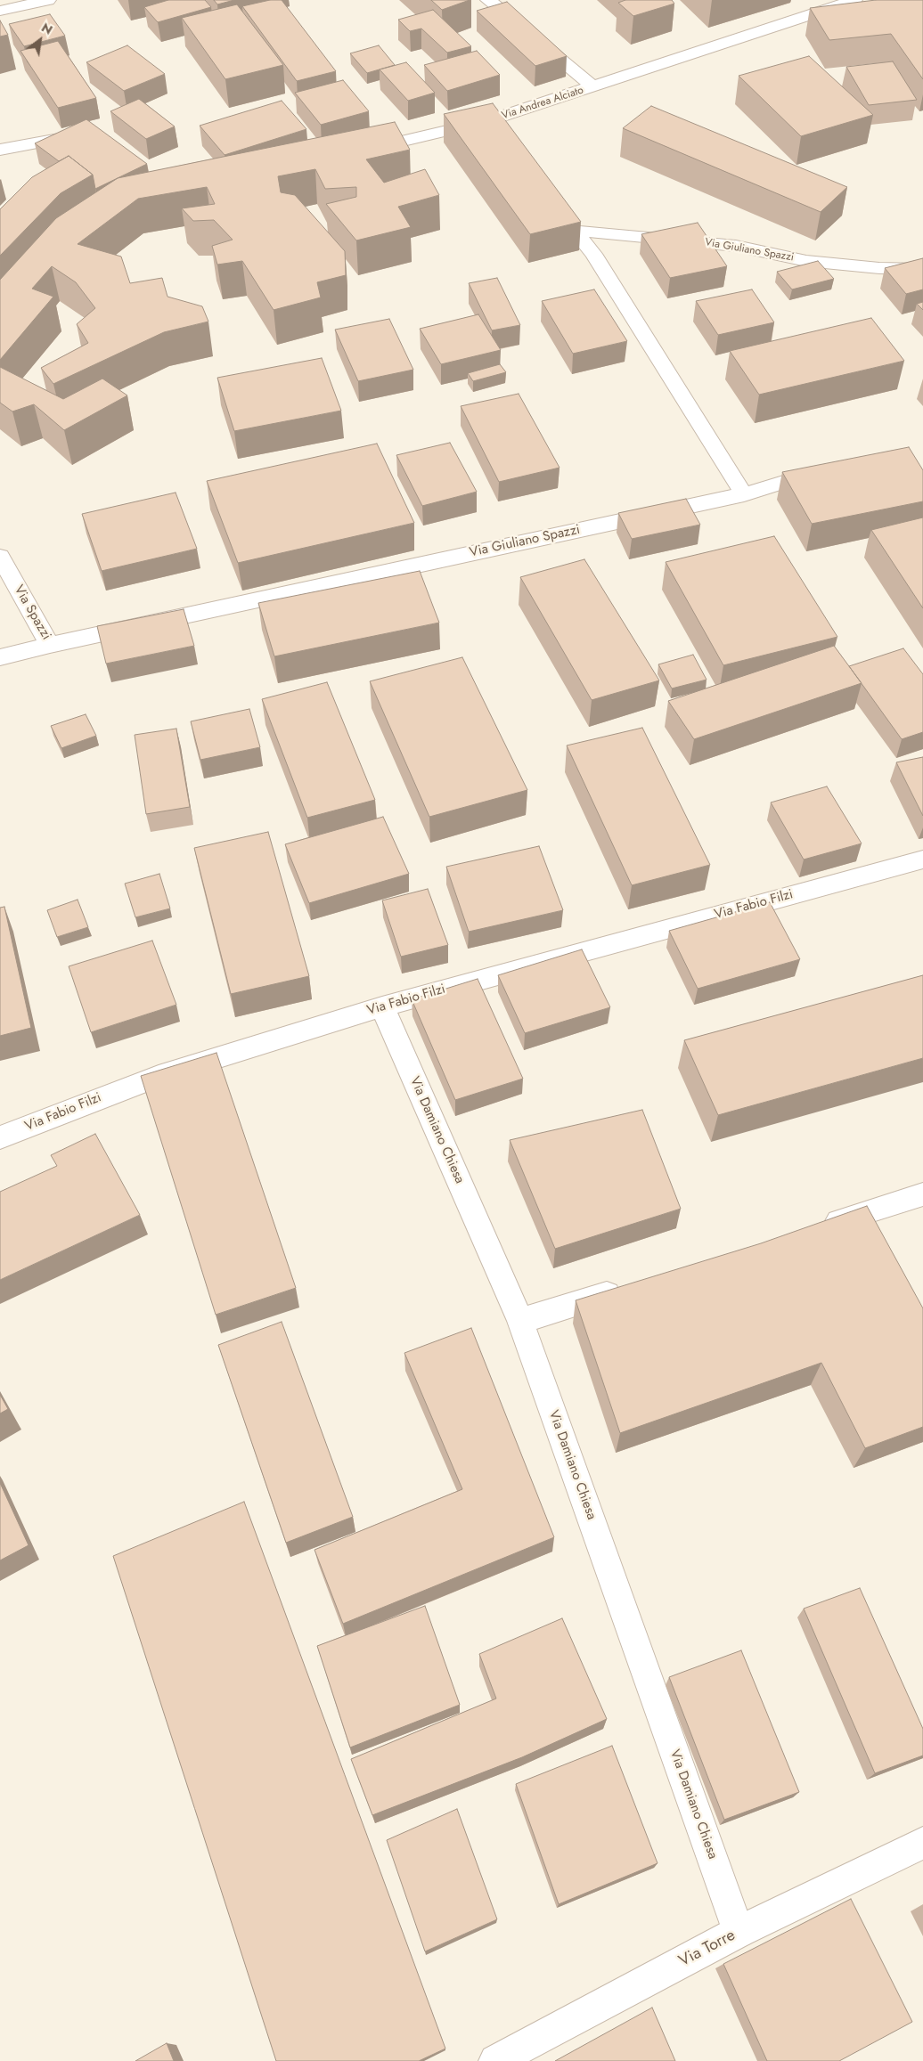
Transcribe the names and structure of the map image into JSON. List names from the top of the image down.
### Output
{
  "streets": {
    "street": [
      "Via Andrea Alciato",
      "Via Giuliano Spazzi",
      "Via Spazzi",
      "Via Fabio Filzi",
      "Via Damiano Chiesa",
      "Via Torre"
    ]
  },
  "crossings": [
    ["Via Giuliano Spazzi", "Via Spazzi"],
    ["Via Fabio Filzi", "Via Damiano Chiesa"],
    ["Via Damiano Chiesa", "Via Torre"]
  ],
  "north": "top right"
}
